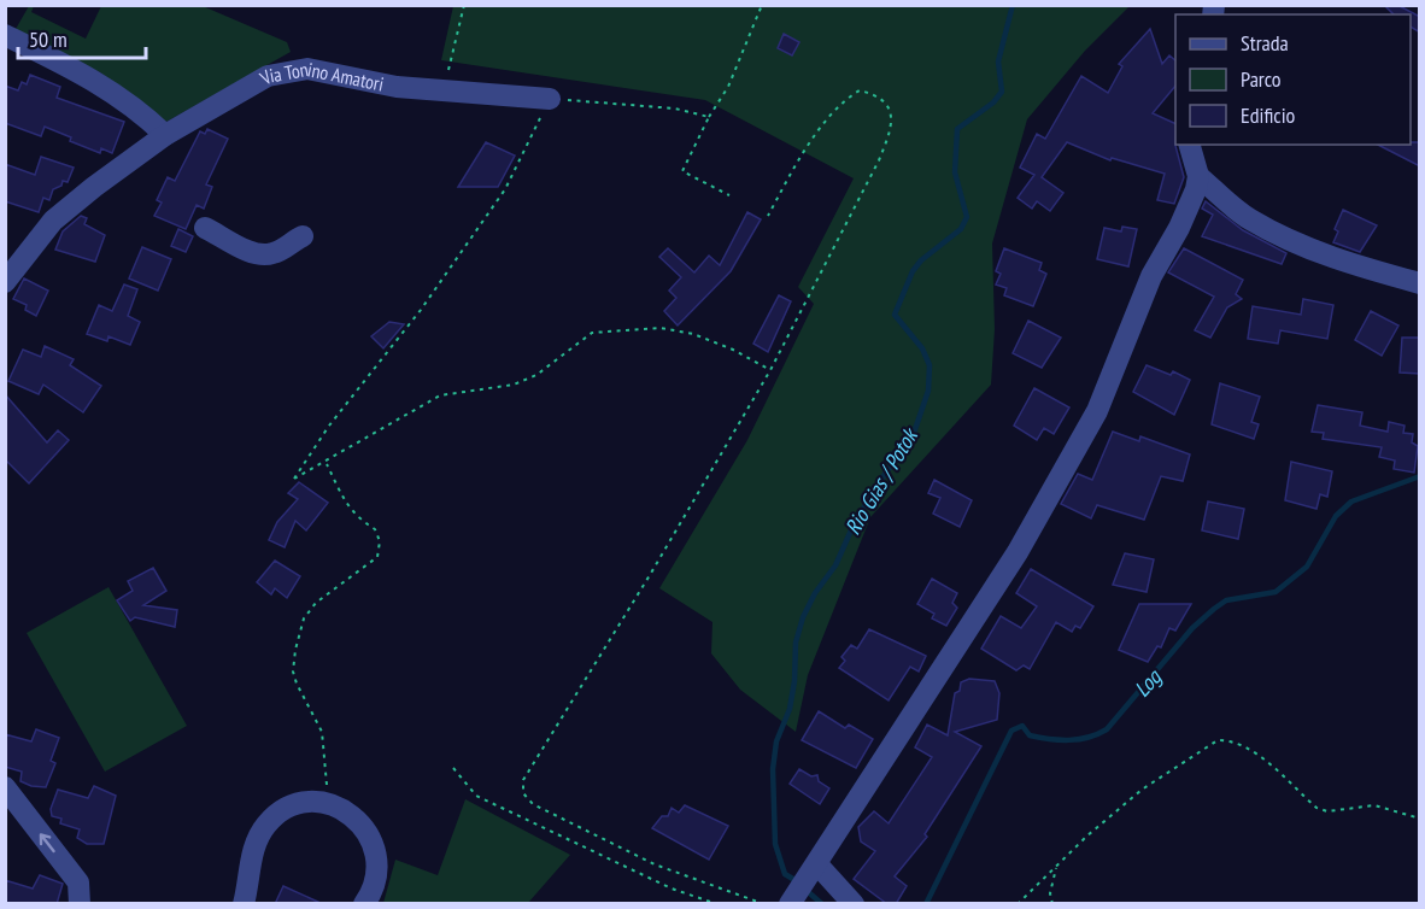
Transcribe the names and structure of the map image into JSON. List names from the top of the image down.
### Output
{
  "streets": {
    "street": ["Via Tonino Amatori"]
  },
  "water": ["Rio Gias / Potok", "Log"],
  "legend": ["Strada", "Parco", "Edificio"],
  "scale_bar": "50 m"
}
